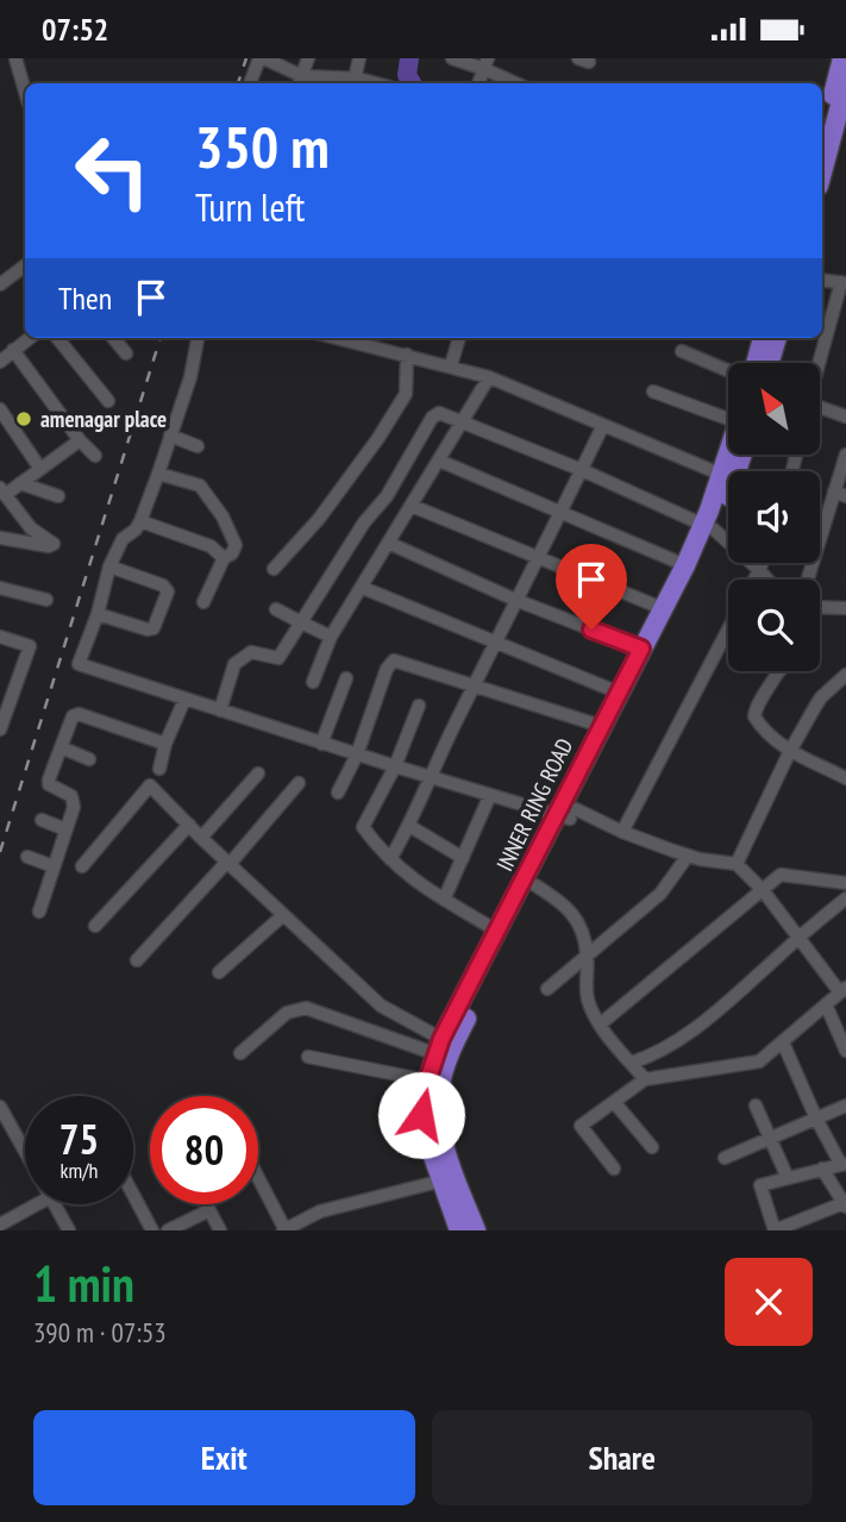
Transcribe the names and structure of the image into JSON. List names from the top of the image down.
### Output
{
  "streets": {
    "highway": ["INNER RING ROAD"]
  },
  "places": ["amenagar place"],
  "north": "top left",
  "page": {
    "status": "07:52",
    "turn": ["350 m", "Turn left"],
    "then": "Then",
    "speed": "75 km/h",
    "limit": "80",
    "heading": ["1 min", "390 m · 07:53"],
    "buttons": ["Exit", "Share"]
  }
}
